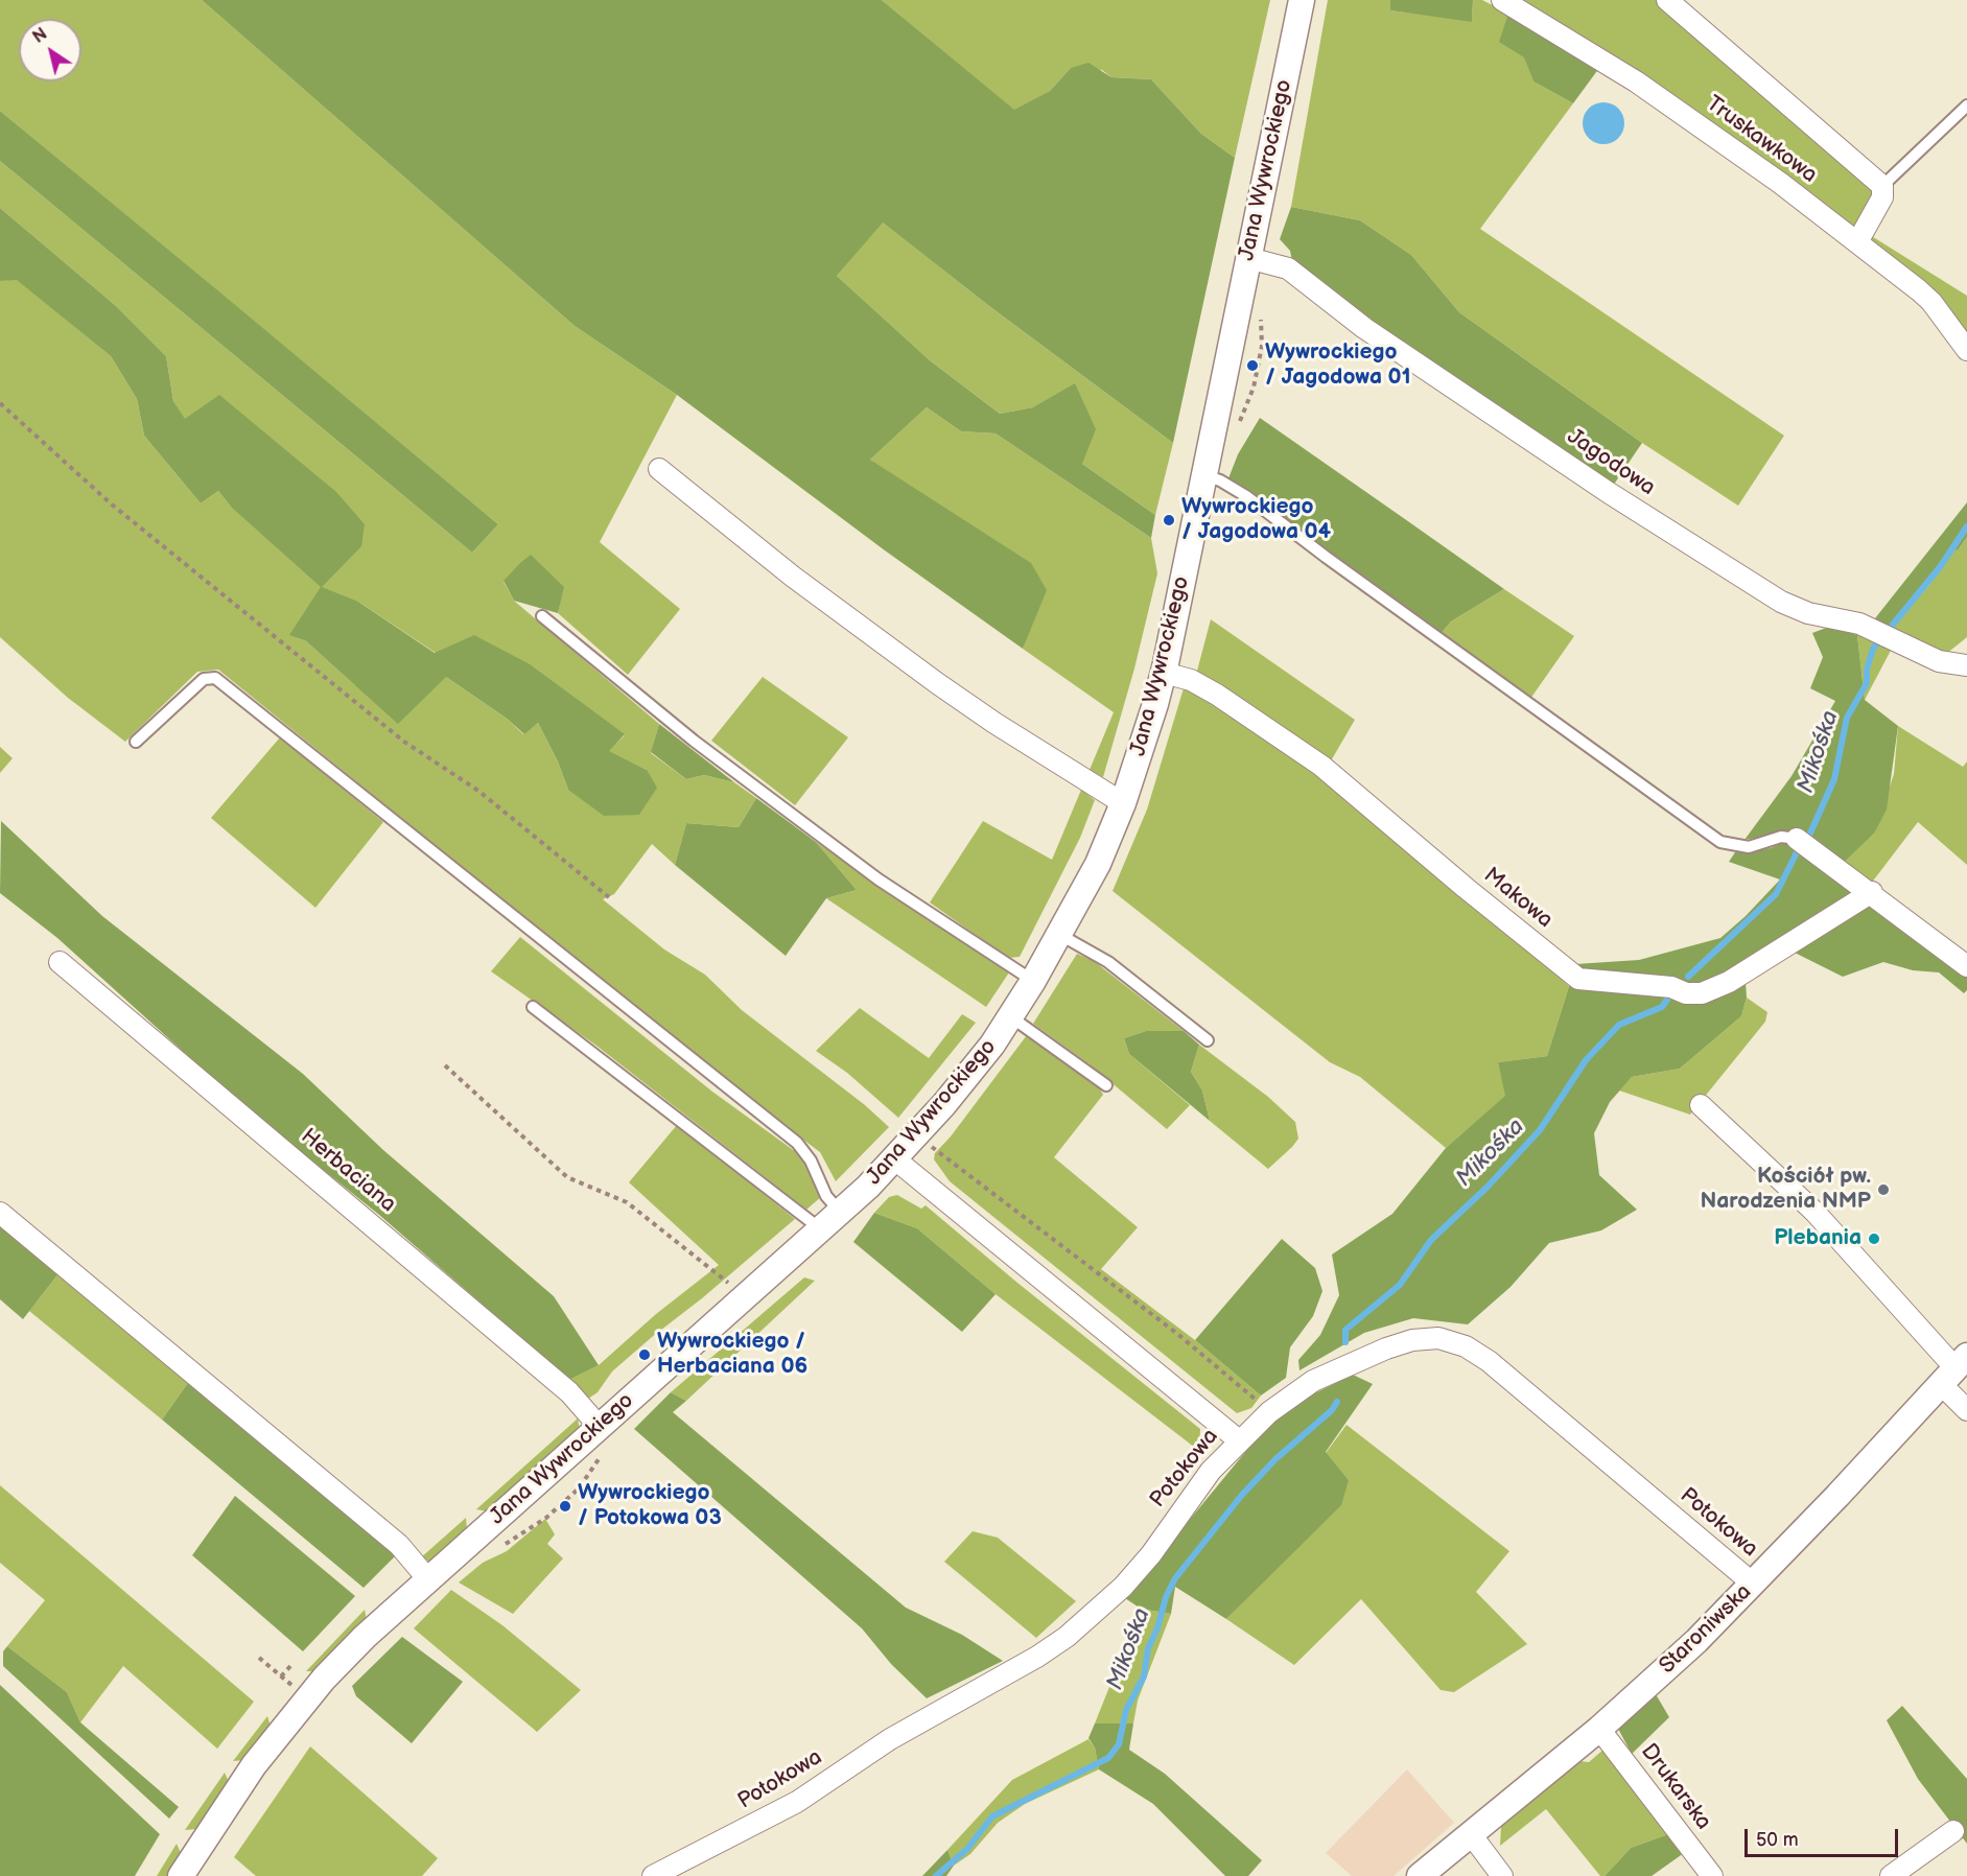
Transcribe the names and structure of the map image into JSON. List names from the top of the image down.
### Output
{
  "streets": {
    "street": [
      "Truskawkowa",
      "Jana Wywrockiego",
      "Jagodowa",
      "Makowa",
      "Herbaciana",
      "Potokowa",
      "Staroniwska",
      "Drukarska"
    ]
  },
  "crossings": [
    ["Jana Wywrockiego", "Jagodowa"],
    ["Jana Wywrockiego", "Makowa"],
    ["Jana Wywrockiego", "Herbaciana"],
    ["Potokowa", "Staroniwska"],
    ["Staroniwska", "Drukarska"]
  ],
  "water": ["Mikośka"],
  "places": [
    "Wywrockiego / Jagodowa 01",
    "Wywrockiego / Jagodowa 04",
    "Kościół pw. Narodzenia NMP",
    "Plebania",
    "Wywrockiego / Herbaciana 06",
    "Wywrockiego / Potokowa 03"
  ],
  "scale_bar": "50 m",
  "north": "top left"
}
